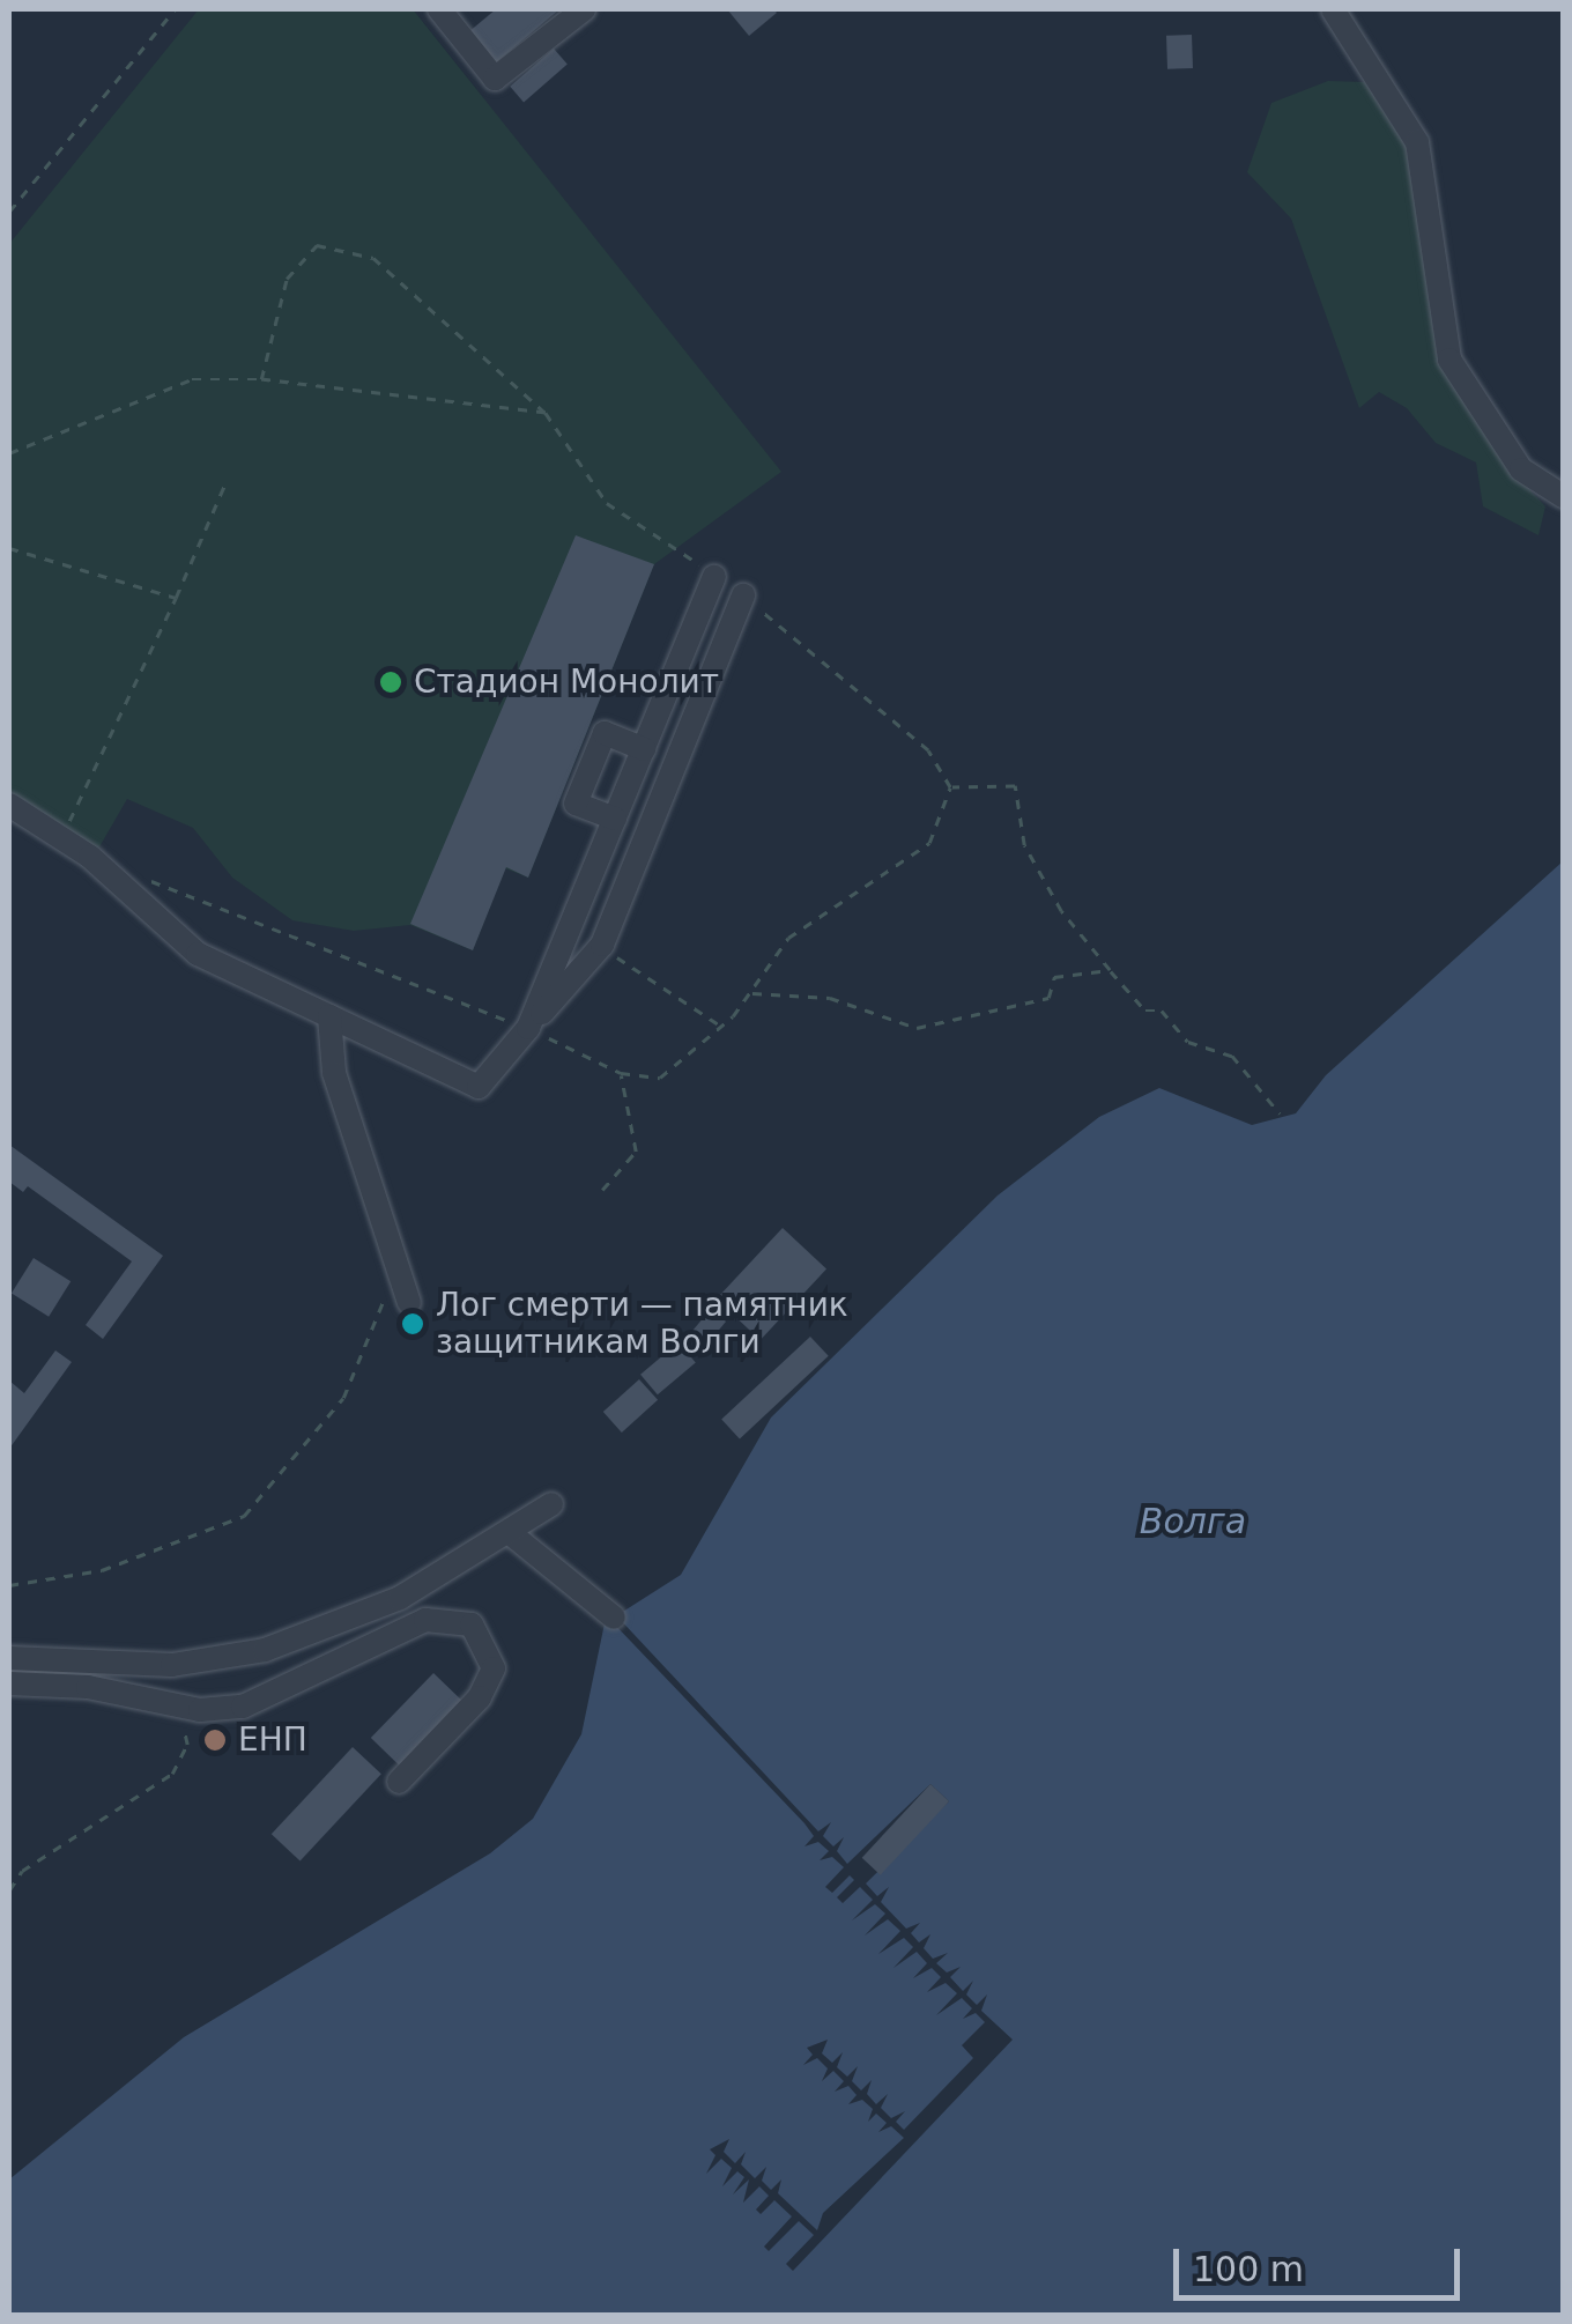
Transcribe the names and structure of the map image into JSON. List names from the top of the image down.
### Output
{
  "water": ["Волга"],
  "places": ["Стадион Монолит", "Лог смерти — памятник защитникам Волги", "ЕНП"],
  "scale_bar": "100 m"
}
